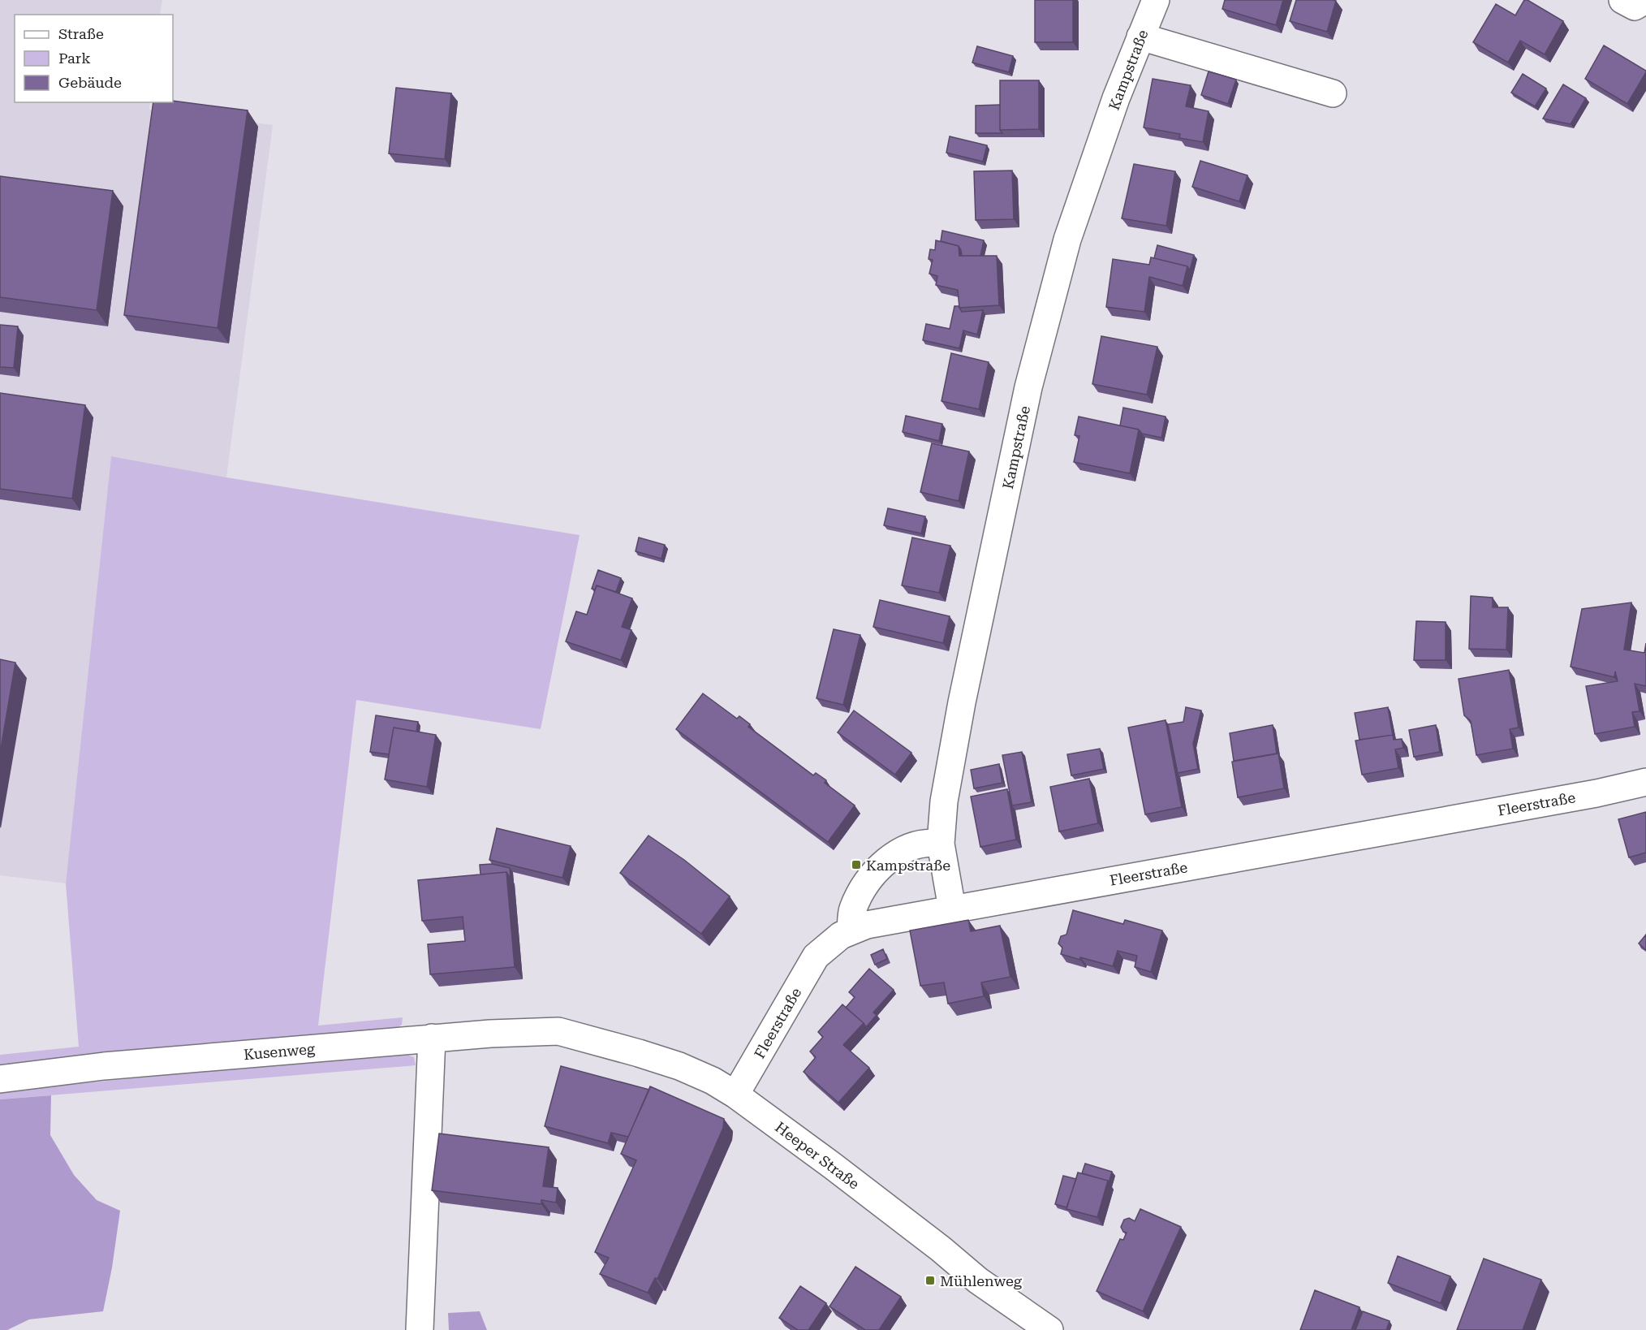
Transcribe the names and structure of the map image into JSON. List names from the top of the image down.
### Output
{
  "streets": {
    "street": [
      "Kampstraße",
      "Fleerstraße",
      "Kusenweg",
      "Heeper Straße"
    ]
  },
  "crossings": [
    ["Kampstraße", "Fleerstraße"],
    ["Fleerstraße", "Heeper Straße"],
    ["Kusenweg", "Heeper Straße"]
  ],
  "places": {
    "transit": ["Kampstraße", "Mühlenweg"]
  },
  "legend": ["Straße", "Park", "Gebäude"]
}
